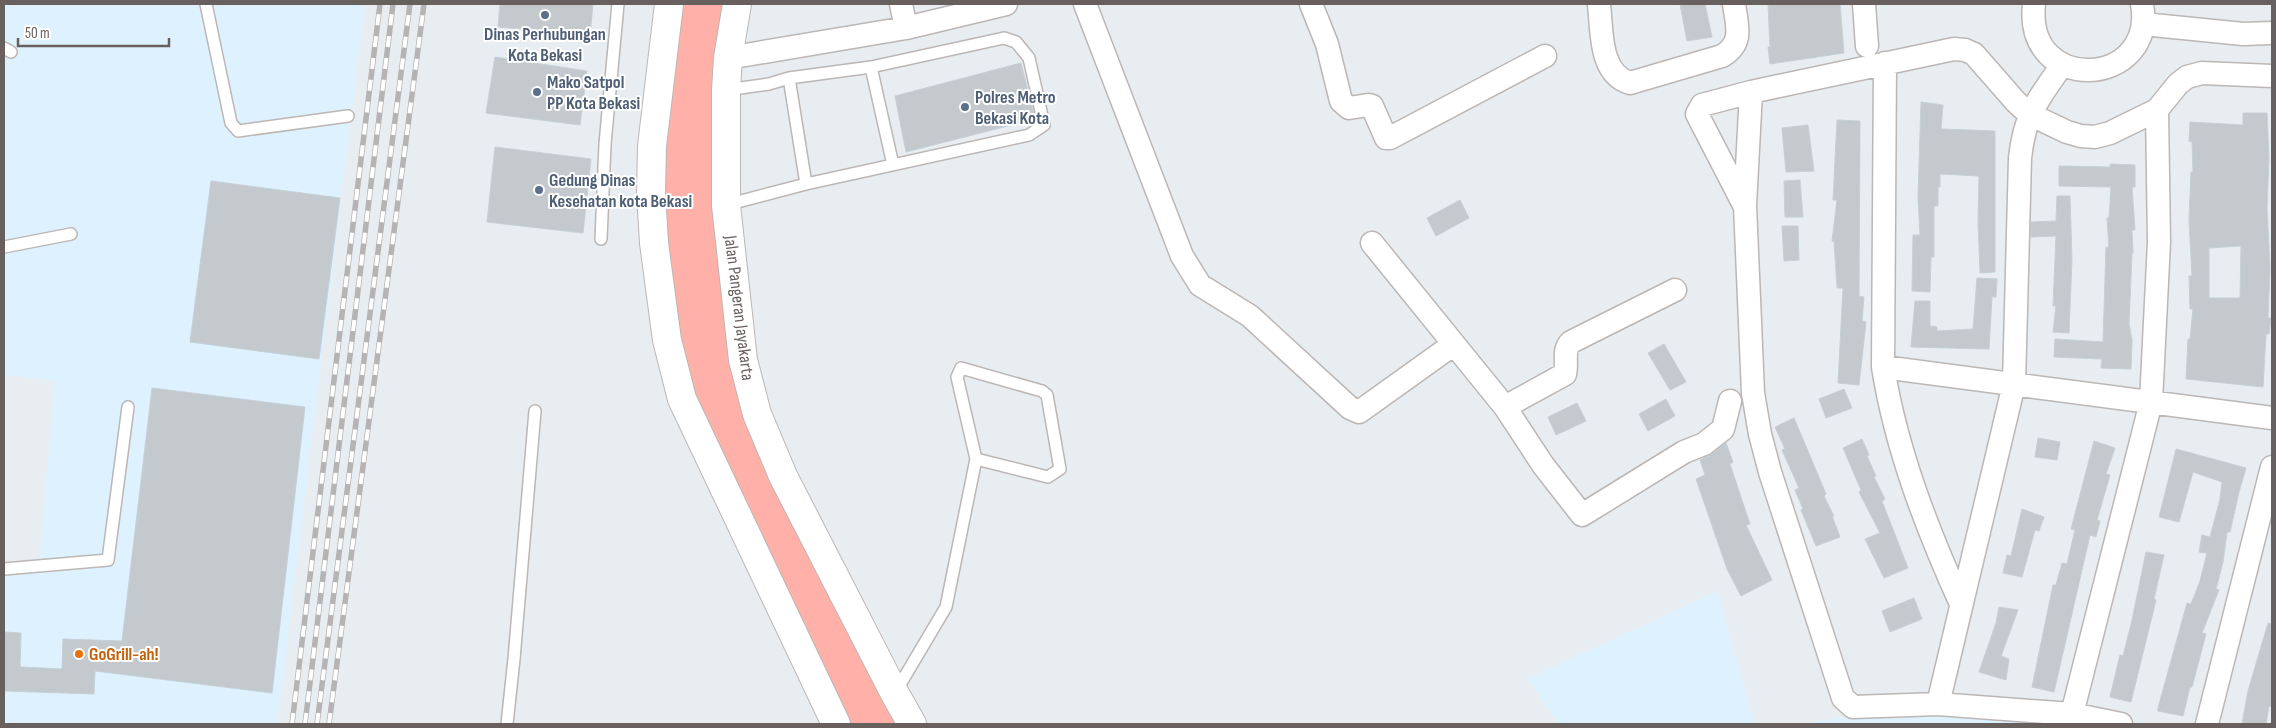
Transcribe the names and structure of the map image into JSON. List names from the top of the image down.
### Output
{
  "streets": {
    "street": ["Jalan Pangeran Jayakarta"]
  },
  "places": [
    "Dinas Perhubungan Kota Bekasi",
    "Mako Satpol PP Kota Bekasi",
    "Polres Metro Bekasi Kota",
    "Gedung Dinas Kesehatan kota Bekasi",
    "GoGrill-ah!"
  ],
  "scale_bar": "50 m"
}
